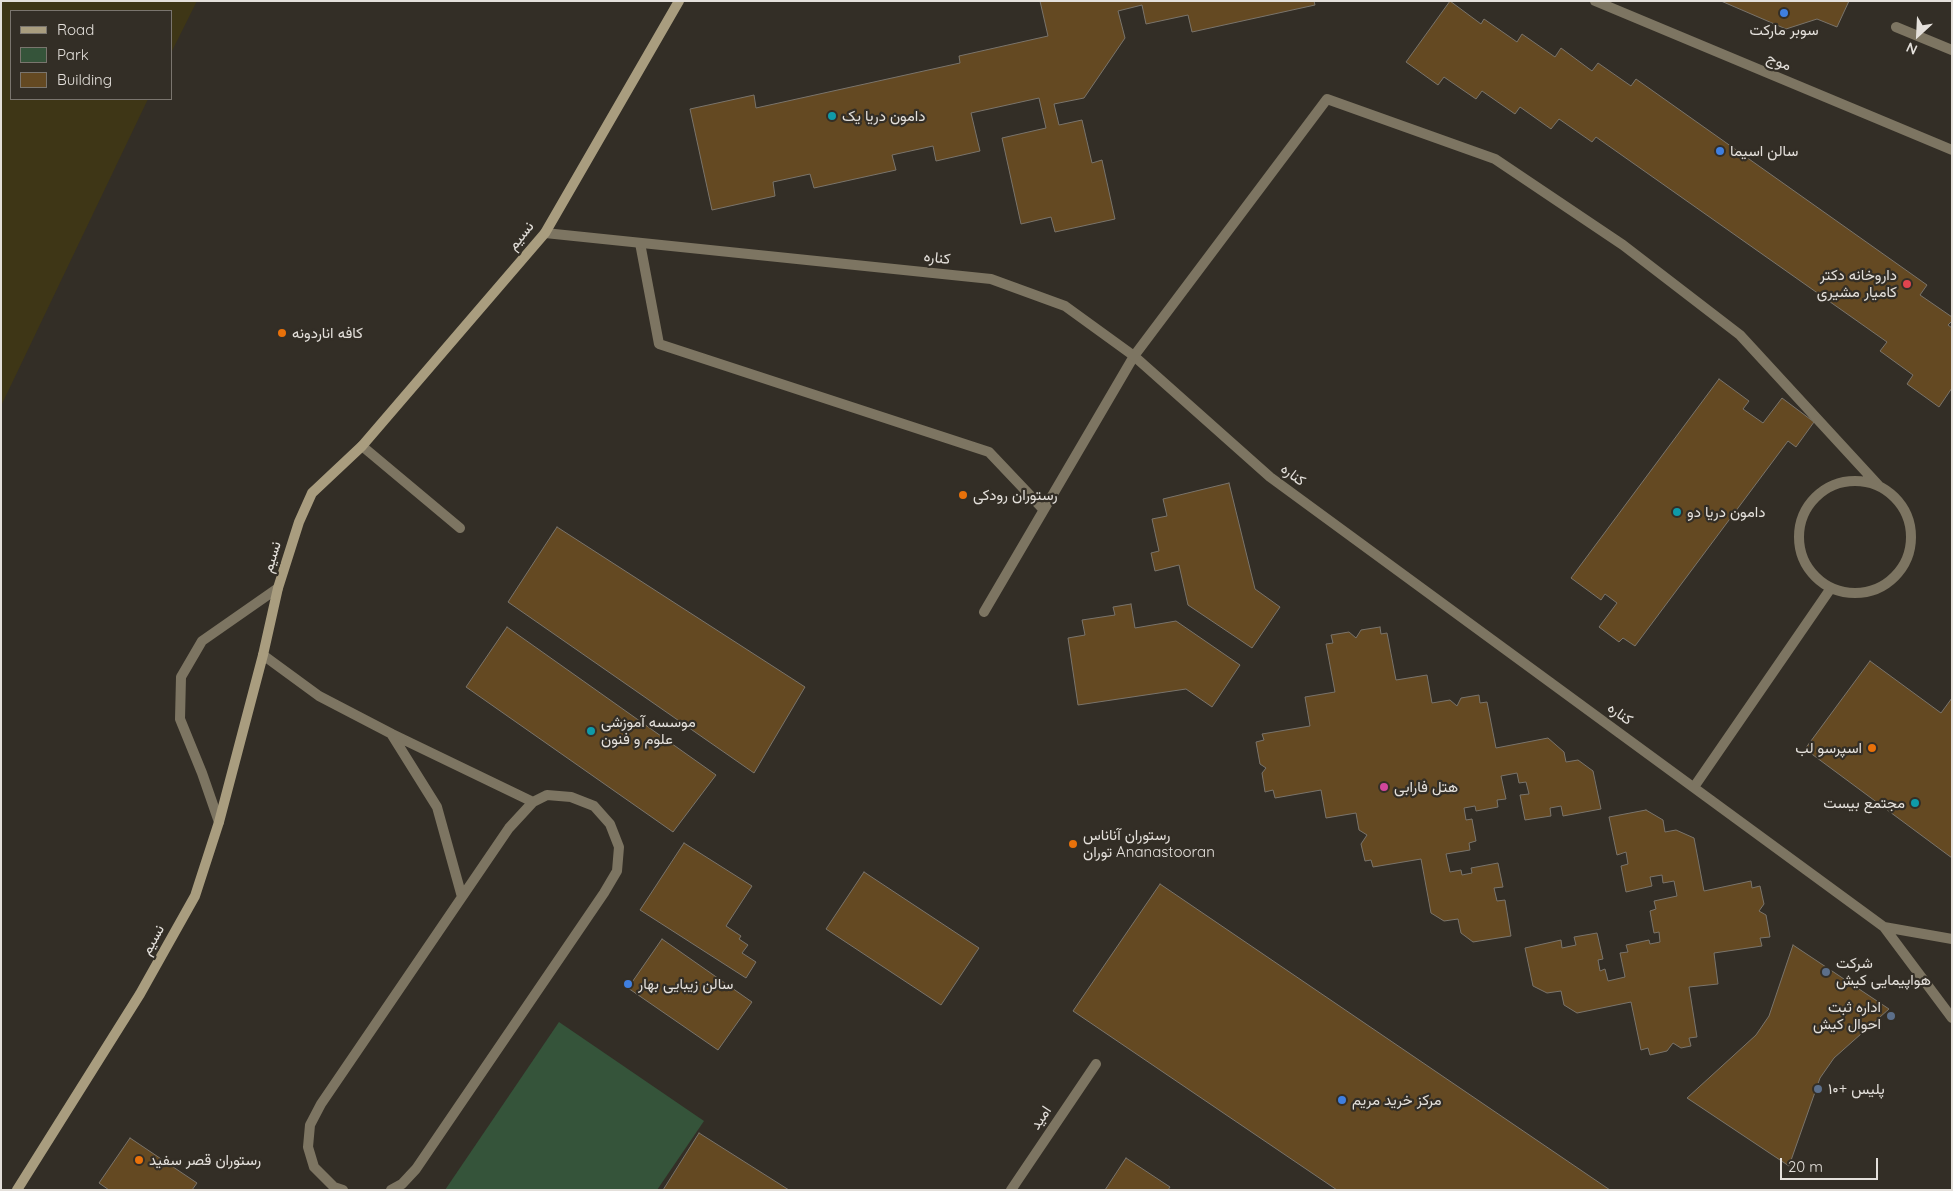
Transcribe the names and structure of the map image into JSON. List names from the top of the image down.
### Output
{
  "streets": {
    "street": [
      "موج",
      "نسیم",
      "کناره",
      "امید"
    ]
  },
  "crossings": [
    ["نسیم", "کناره"]
  ],
  "places": [
    "سوبر ماركت",
    "دامون دریا یک",
    "سالن اسیما",
    "داروخانه دکتر کامیار مشیری",
    "کافه اناردونه",
    "رستوران رودکی",
    "دامون دریا دو",
    "موسسه آموزشی علوم و فنون",
    "اسپرسو لب",
    "هتل فارابی",
    "مجتمع بیست",
    "رستوران آناناس توران Ananastooran",
    "شرکت هواپیمایی کیش",
    "سالن زیبایی بهار",
    "اداره ثبت احوال کیش",
    "پلیس +۱۰",
    "مرکز خرید مریم",
    "رستوران قصر سفید"
  ],
  "legend": ["Road", "Park", "Building"],
  "scale_bar": "20 m",
  "north": "bottom left"
}
